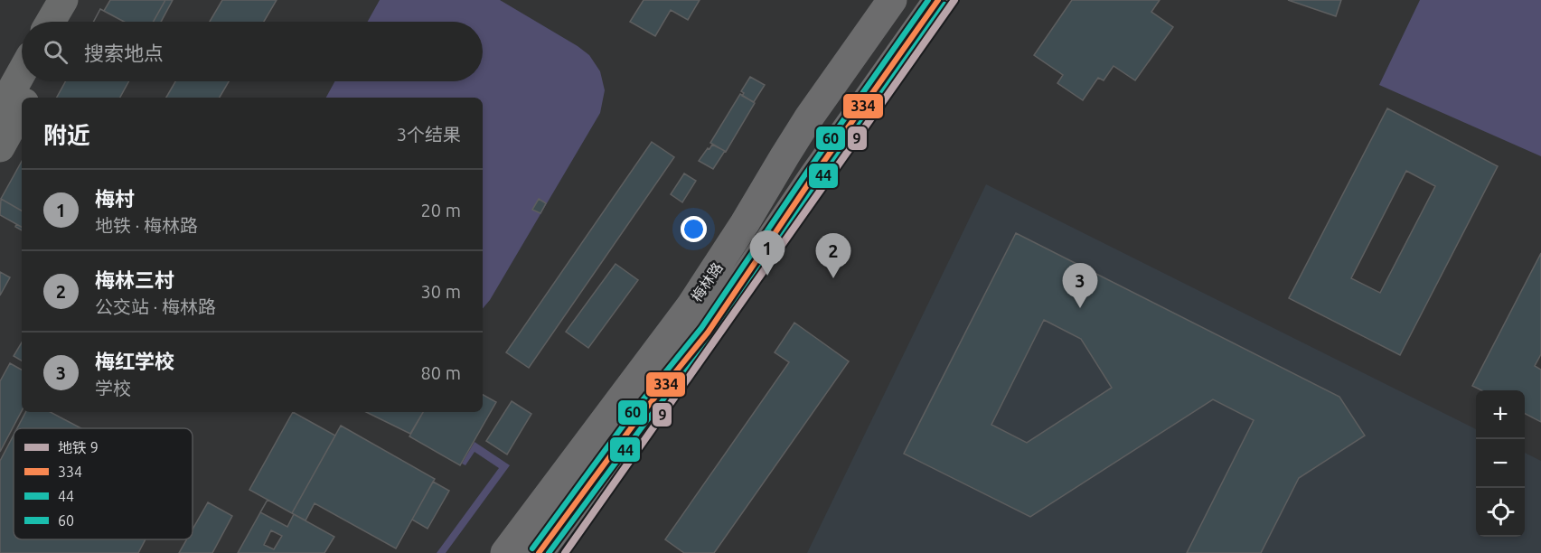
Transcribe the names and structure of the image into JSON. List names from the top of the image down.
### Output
{
  "streets": {
    "main road": ["梅林路"]
  },
  "lines": [
    "metro line 9",
    "transit line 334",
    "transit line 60",
    "transit line 44"
  ],
  "legend": [
    "地铁 9",
    "334",
    "44",
    "60"
  ],
  "page": {
    "search": "搜索地点",
    "heading": ["附近", "3个结果"],
    "list": [
      {
        "mark": "1",
        "name": "梅村",
        "note": "地铁 · 梅林路",
        "value": "20 m"
      },
      {
        "mark": "2",
        "name": "梅林三村",
        "note": "公交站 · 梅林路",
        "value": "30 m"
      },
      {
        "mark": "3",
        "name": "梅红学校",
        "note": "学校",
        "value": "80 m"
      }
    ],
    "pins": ["1", "2", "3"],
    "map_buttons": ["+", "−"]
  }
}
